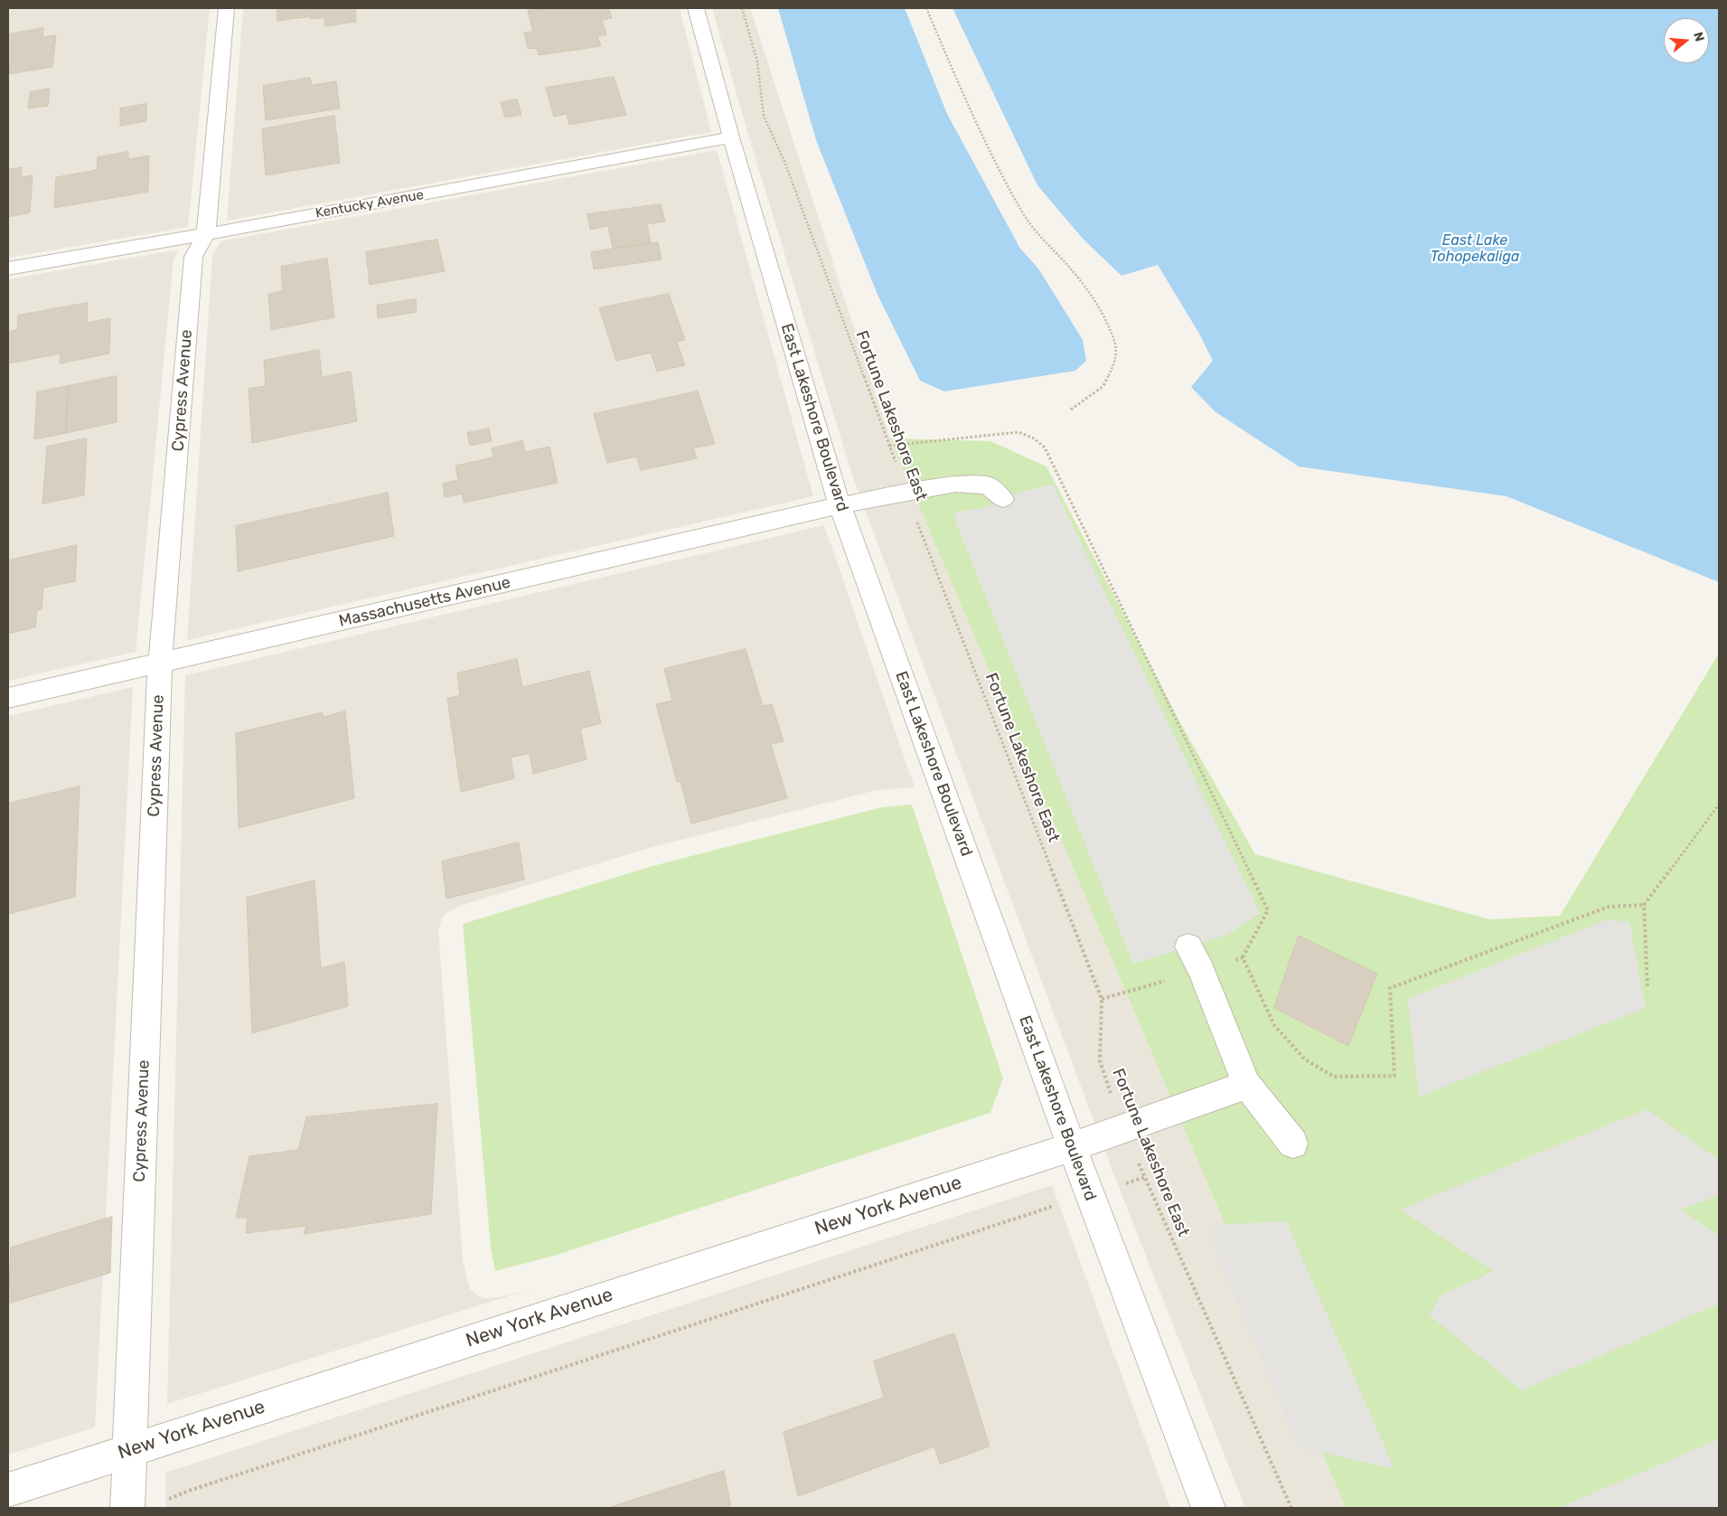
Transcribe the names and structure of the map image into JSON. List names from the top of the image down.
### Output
{
  "streets": {
    "street": [
      "Kentucky Avenue",
      "Cypress Avenue",
      "East Lakeshore Boulevard",
      "Massachusetts Avenue",
      "New York Avenue"
    ],
    "path": ["Fortune Lakeshore East"]
  },
  "crossings": [
    ["Kentucky Avenue", "Cypress Avenue"],
    ["Kentucky Avenue", "East Lakeshore Boulevard"],
    ["Cypress Avenue", "Massachusetts Avenue"],
    ["Cypress Avenue", "New York Avenue"],
    ["Fortune Lakeshore East", "Massachusetts Avenue"],
    ["Fortune Lakeshore East", "New York Avenue"],
    ["East Lakeshore Boulevard", "Massachusetts Avenue"],
    ["East Lakeshore Boulevard", "New York Avenue"]
  ],
  "water": ["East Lake Tohopekaliga"],
  "north": "right"
}
